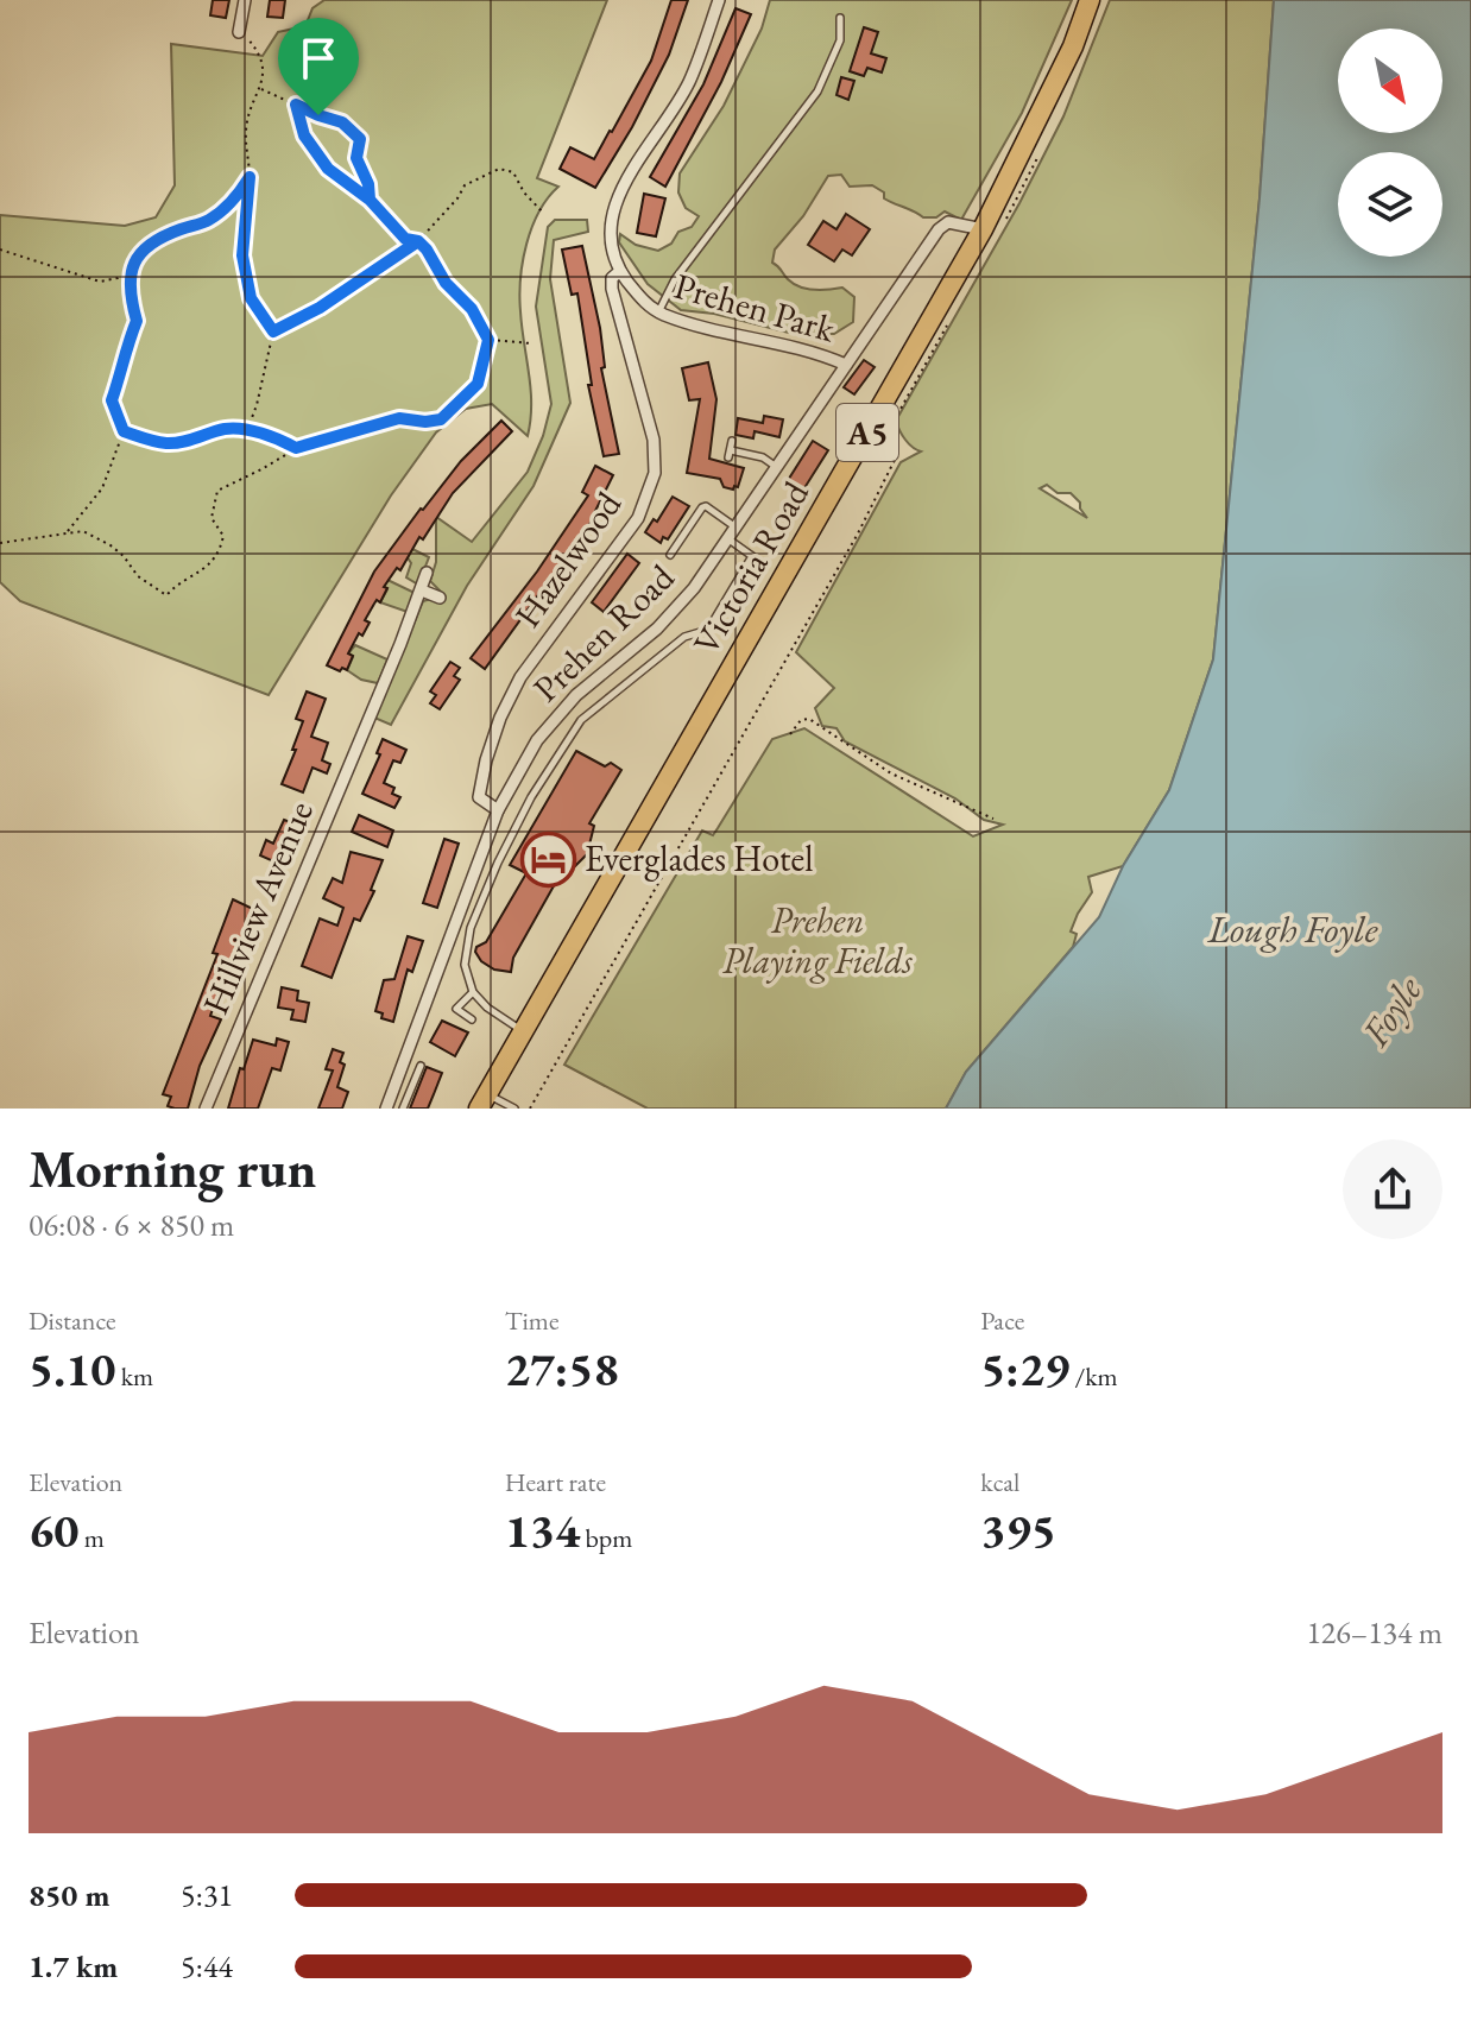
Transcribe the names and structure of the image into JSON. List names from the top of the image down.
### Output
{
  "streets": {
    "highway": ["A5", "Victoria Road"],
    "street": [
      "Prehen Park",
      "Hazelwood",
      "Prehen Road",
      "Hillview Avenue"
    ]
  },
  "crossings": [
    ["Prehen Park", "Hazelwood"],
    ["Prehen Park", "Prehen Road"],
    ["Hazelwood", "Prehen Road"],
    ["Victoria Road", "Prehen Road"]
  ],
  "water": ["Lough Foyle", "Foyle"],
  "parks": ["Prehen Playing Fields"],
  "places": {
    "hotel": ["Everglades Hotel"]
  },
  "north": "bottom right",
  "page": {
    "heading": ["Morning run", "06:08 · 6 × 850 m"],
    "stats": [
      ["Distance", "5.10 km"],
      ["Time", "27:58"],
      ["Pace", "5:29 /km"],
      ["Elevation", "60 m"],
      ["Heart rate", "134 bpm"],
      ["kcal", "395"]
    ],
    "chart": ["Elevation", "126–134 m"],
    "list": [
      {
        "name": "850 m",
        "note": "5:31"
      },
      {
        "name": "1.7 km",
        "note": "5:44"
      }
    ]
  }
}
